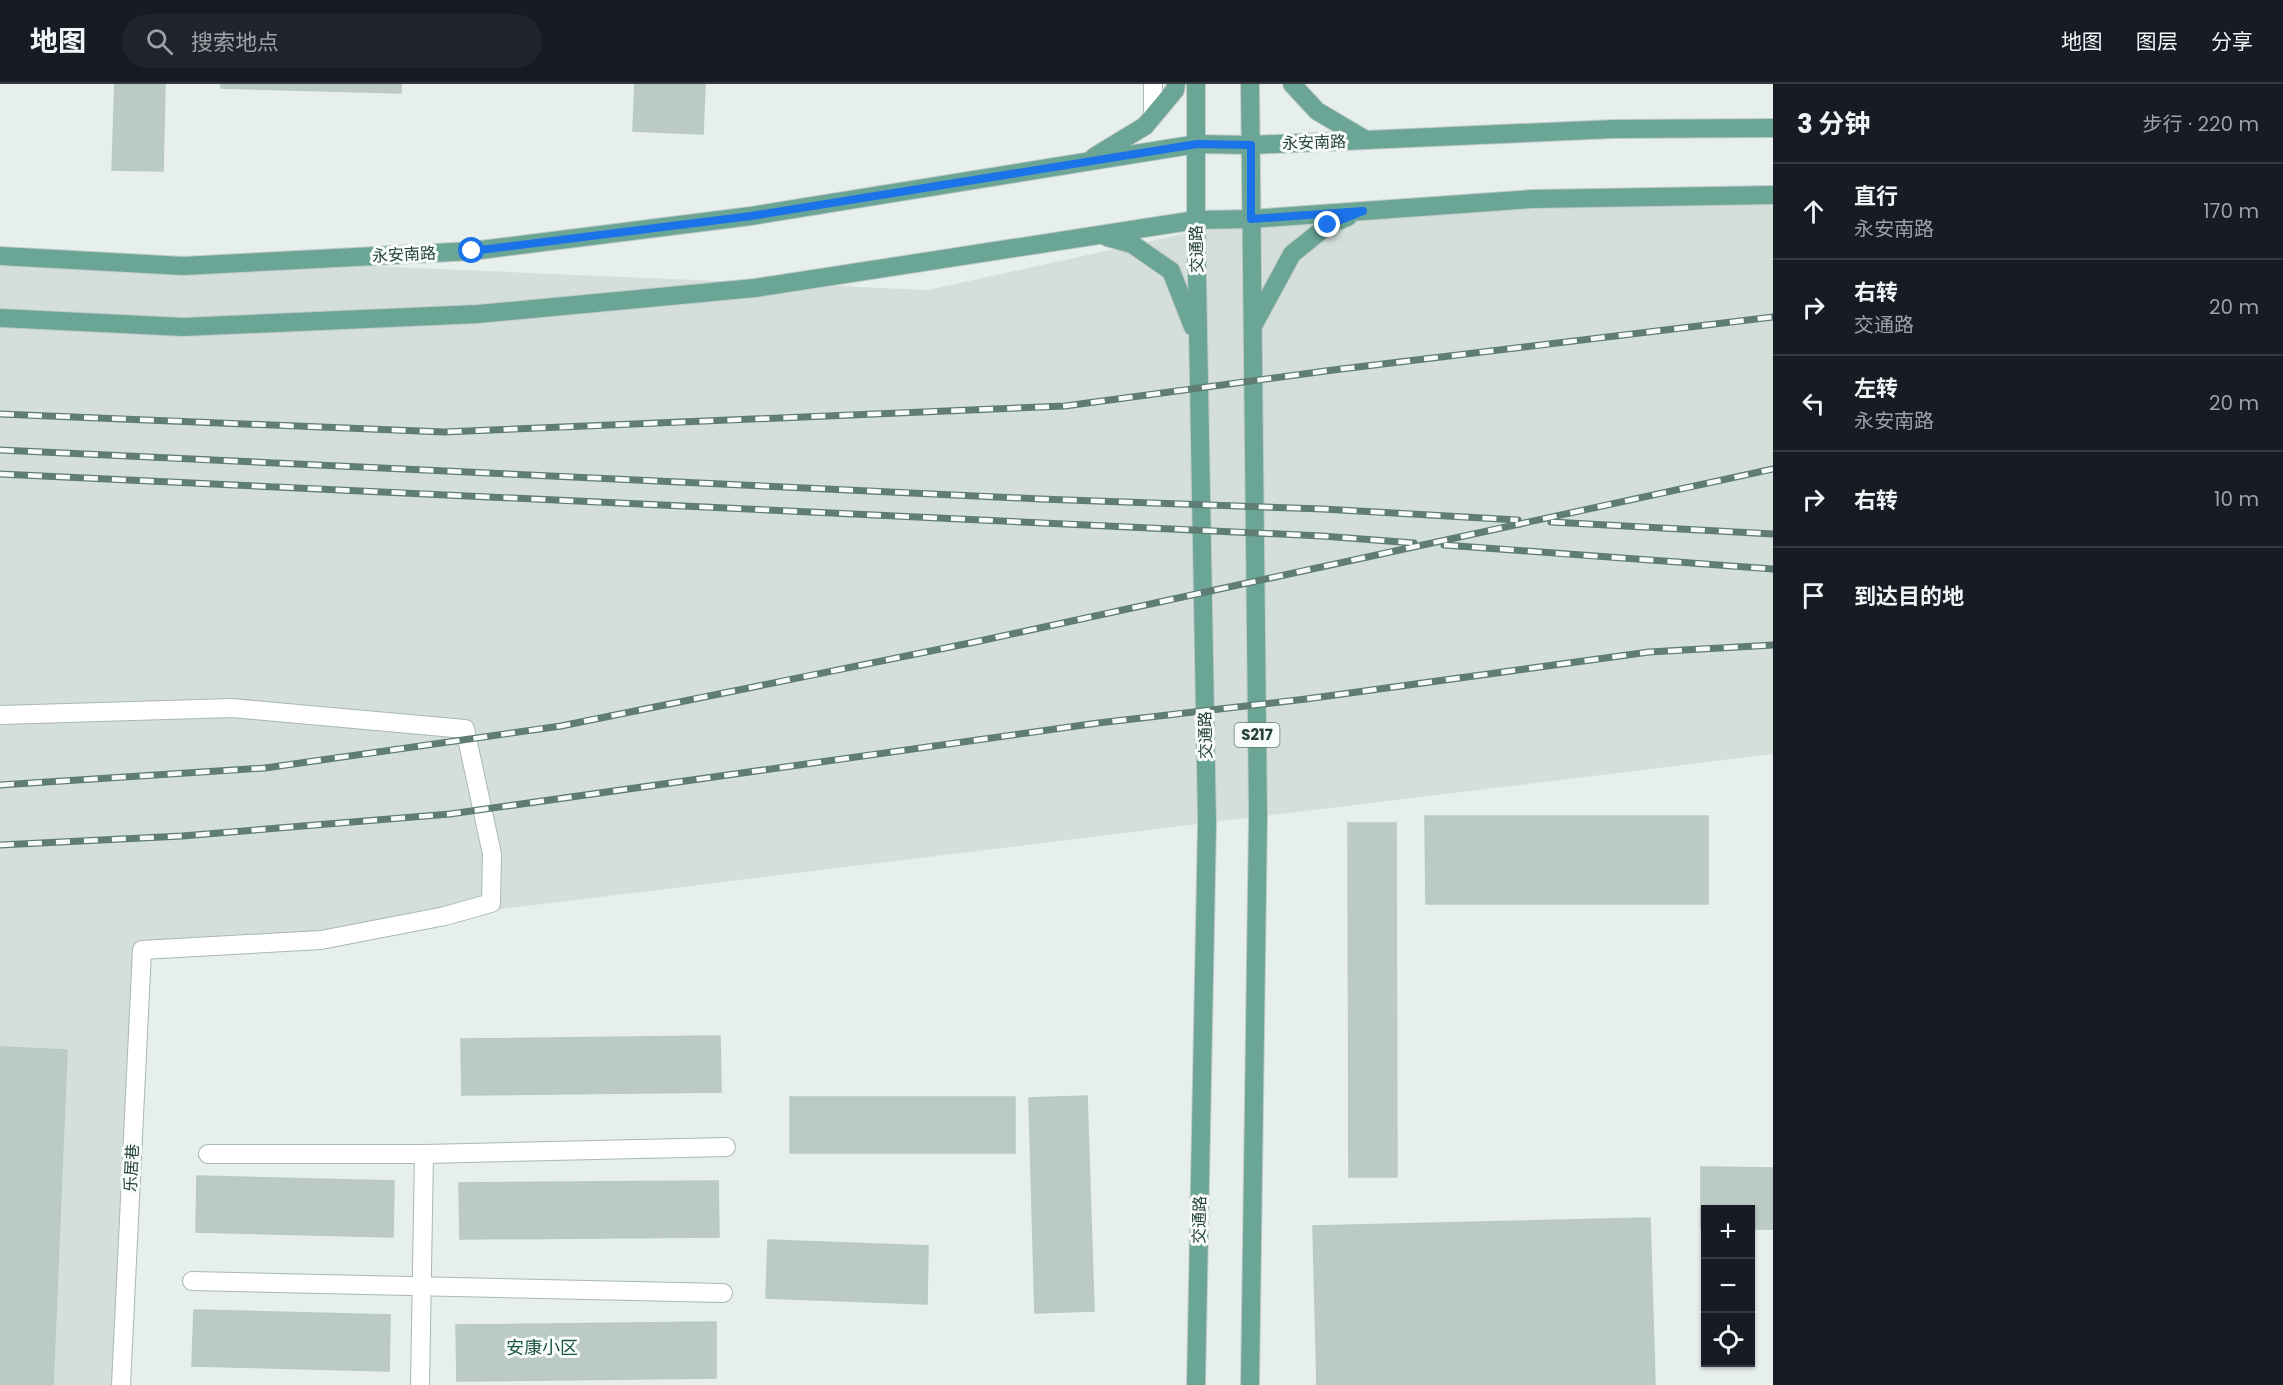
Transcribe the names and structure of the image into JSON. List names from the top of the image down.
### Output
{
  "streets": {
    "main road": ["永安南路", "交通路", "S217"],
    "street": ["乐居巷"]
  },
  "crossings": [
    ["永安南路", "交通路"],
    ["永安南路", "S217"]
  ],
  "districts": ["安康小区"],
  "page": {
    "header": "地图",
    "search": "搜索地点",
    "nav": ["地图", "图层", "分享"],
    "heading": ["3 分钟", "步行 · 220 m"],
    "list": [
      ["直行", "永安南路", "170 m"],
      ["右转", "交通路", "20 m"],
      ["左转", "永安南路", "20 m"],
      ["右转", "10 m"],
      "到达目的地"
    ],
    "map_buttons": ["+", "−"]
  }
}
